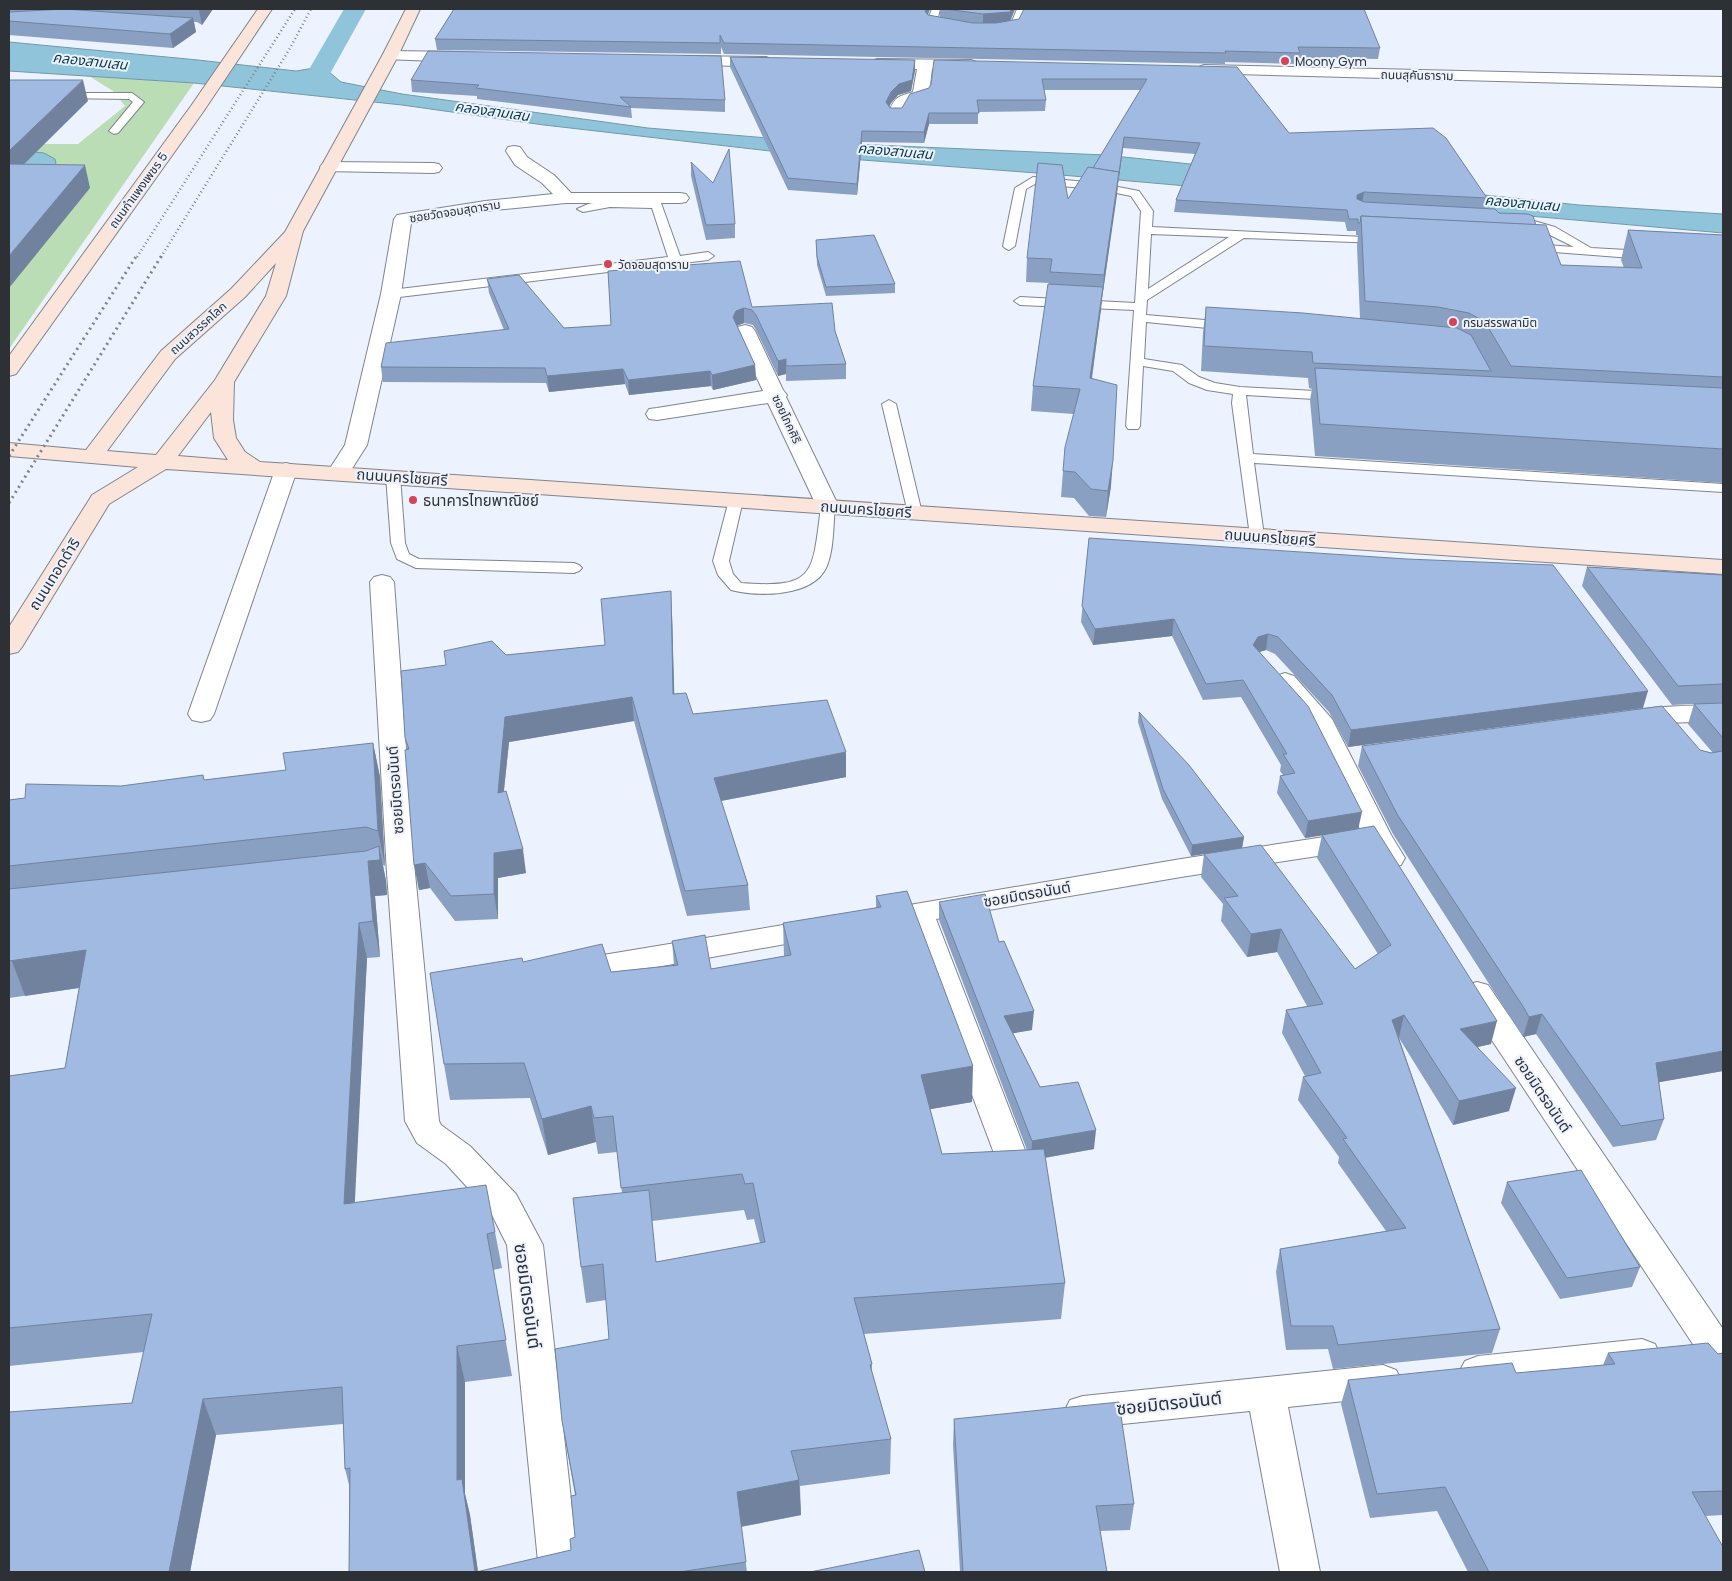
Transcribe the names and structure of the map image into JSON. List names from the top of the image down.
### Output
{
  "streets": {
    "street": [
      "ถนนสุคันธาราม",
      "ถนนกำแพงเพชร 5",
      "ซอยวัดจอมสุดาราม",
      "ถนนสวรรคโลก",
      "ซอยโภคศิริ",
      "ถนนนครไชยศรี",
      "ถนนเทอดดำริ",
      "ซอยมิตรอนันต์"
    ]
  },
  "crossings": [
    ["ซอยวัดจอมสุดาราม", "ถนนนครไชยศรี"],
    ["ถนนสวรรคโลก", "ถนนนครไชยศรี"],
    ["ถนนสวรรคโลก", "ถนนเทอดดำริ"],
    ["ซอยโภคศิริ", "ถนนนครไชยศรี"],
    ["ถนนนครไชยศรี", "ถนนเทอดดำริ"]
  ],
  "water": ["คลองสามเสน"],
  "places": [
    "Moony Gym",
    "วัดจอมสุดาราม",
    "กรมสรรพสามิต",
    "ธนาคารไทยพาณิชย์"
  ]
}
